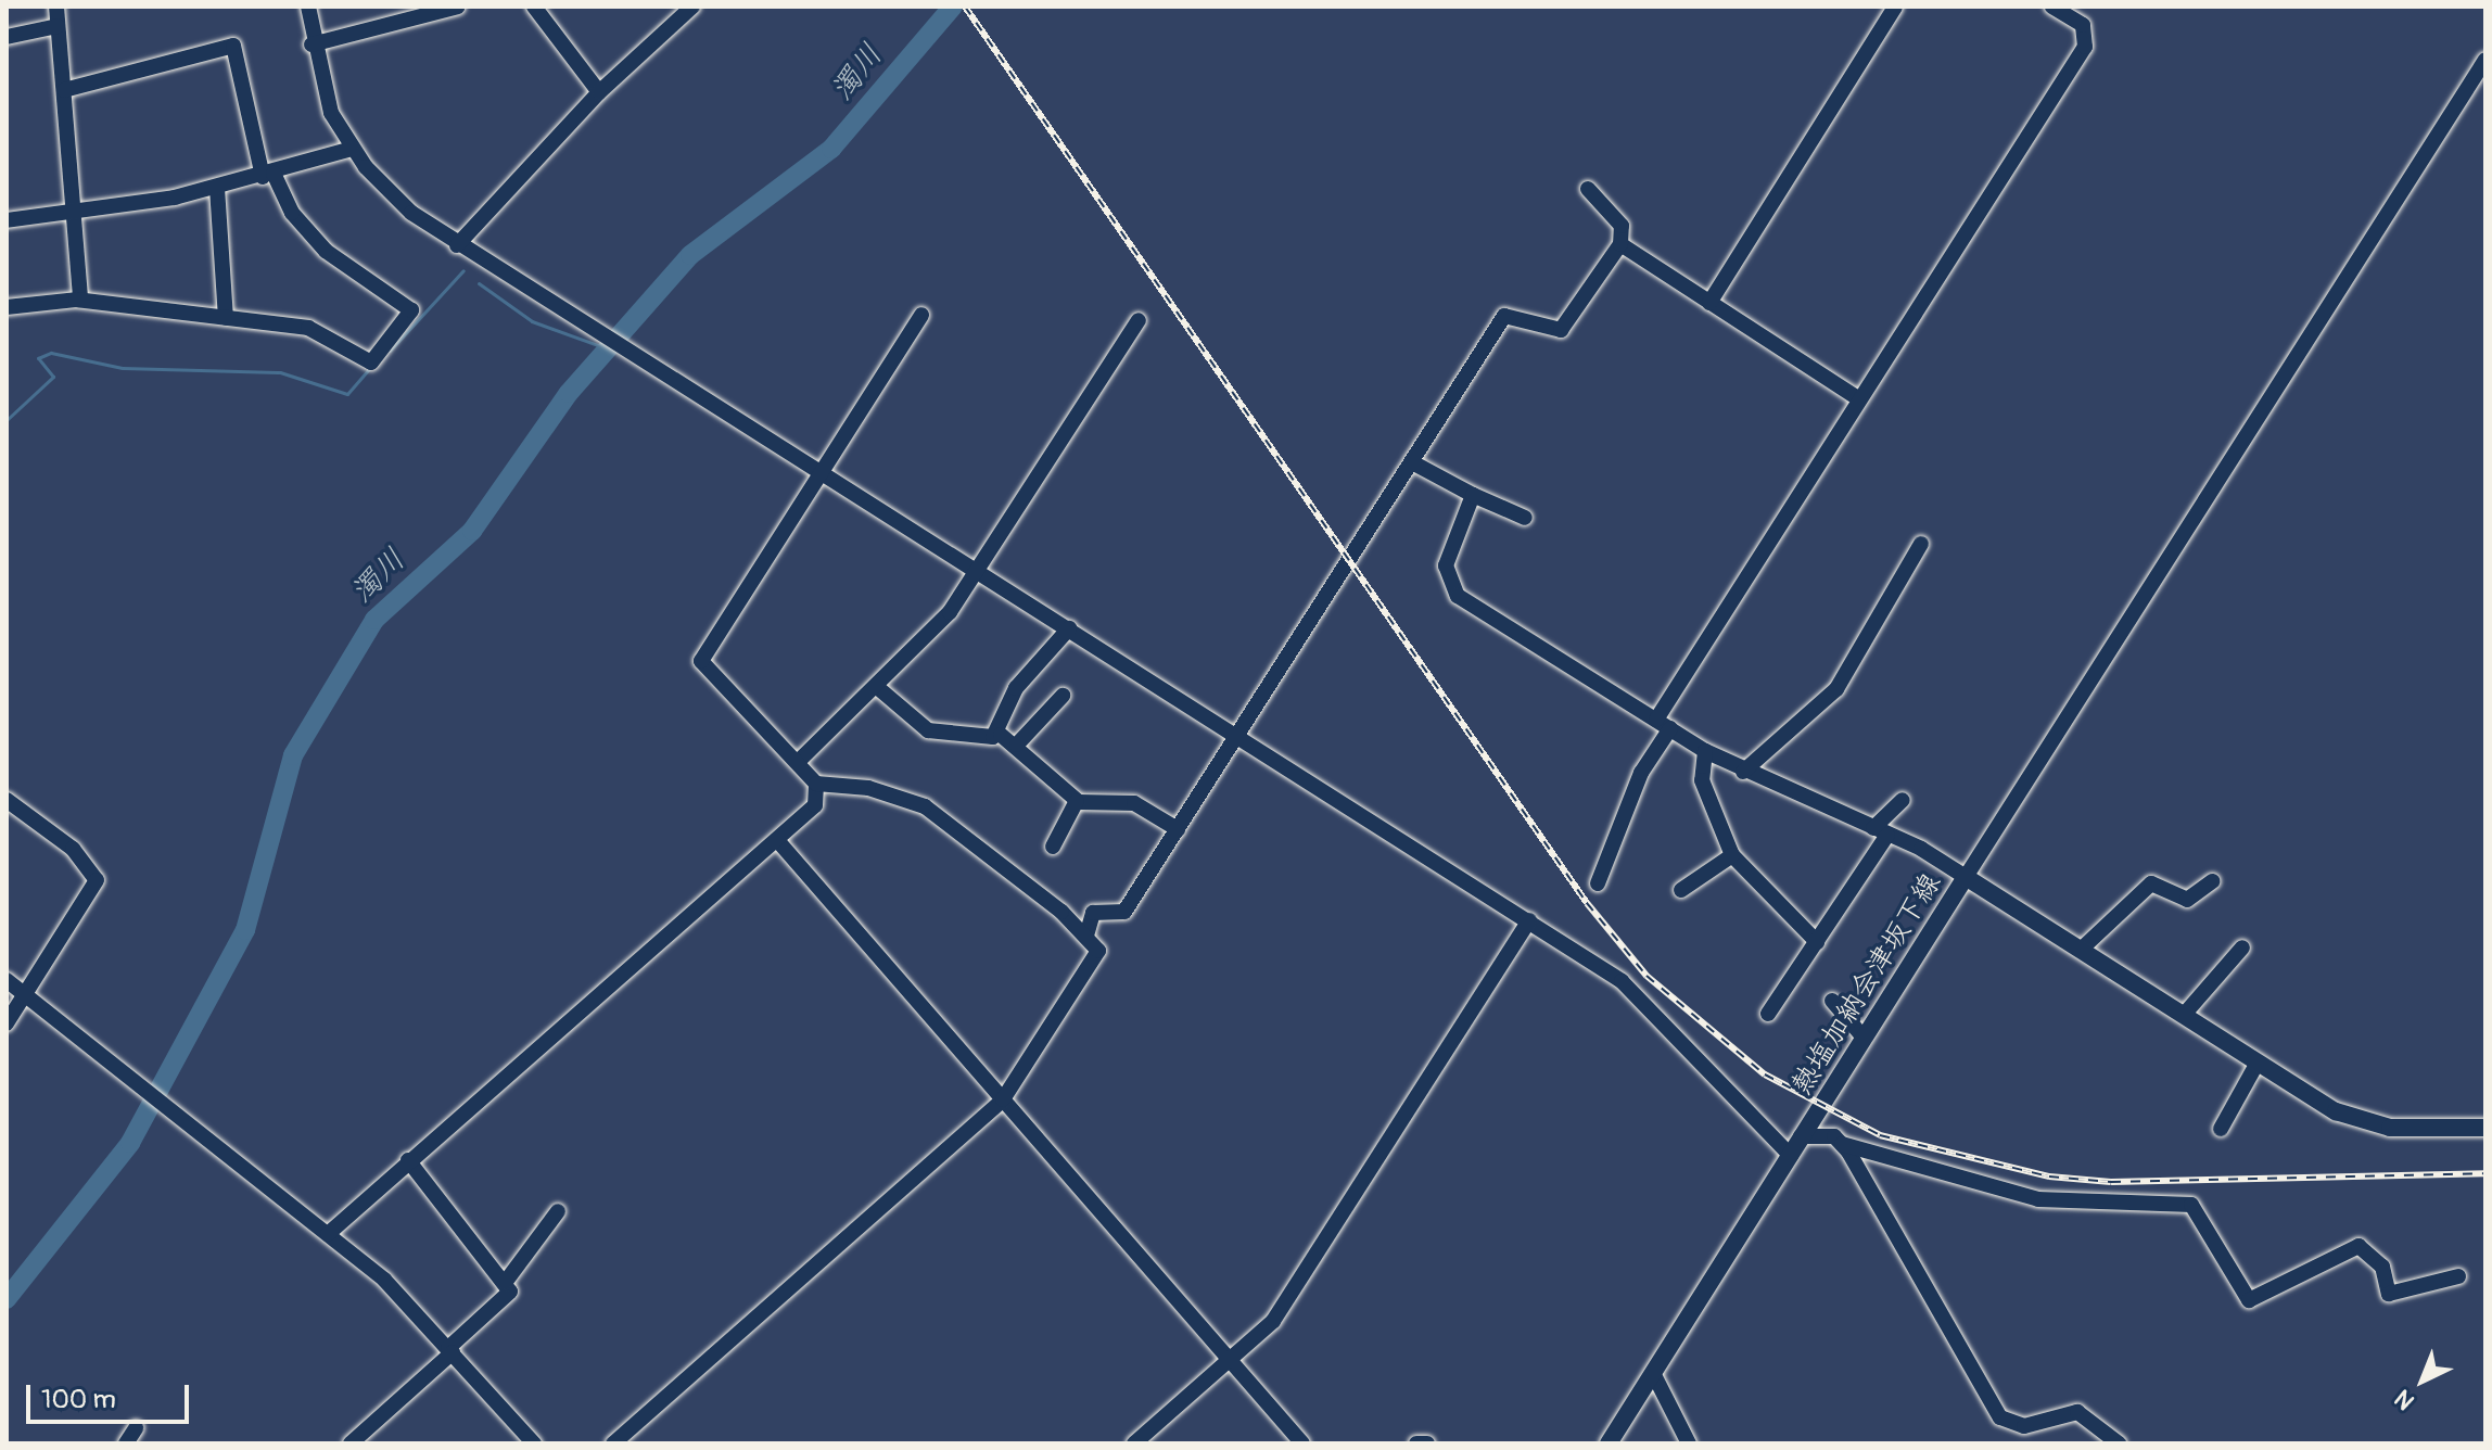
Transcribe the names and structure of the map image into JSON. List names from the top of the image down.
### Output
{
  "streets": {
    "main road": ["熱塩加納会津坂下線"]
  },
  "water": ["濁川"],
  "scale_bar": "100 m",
  "north": "bottom left"
}
